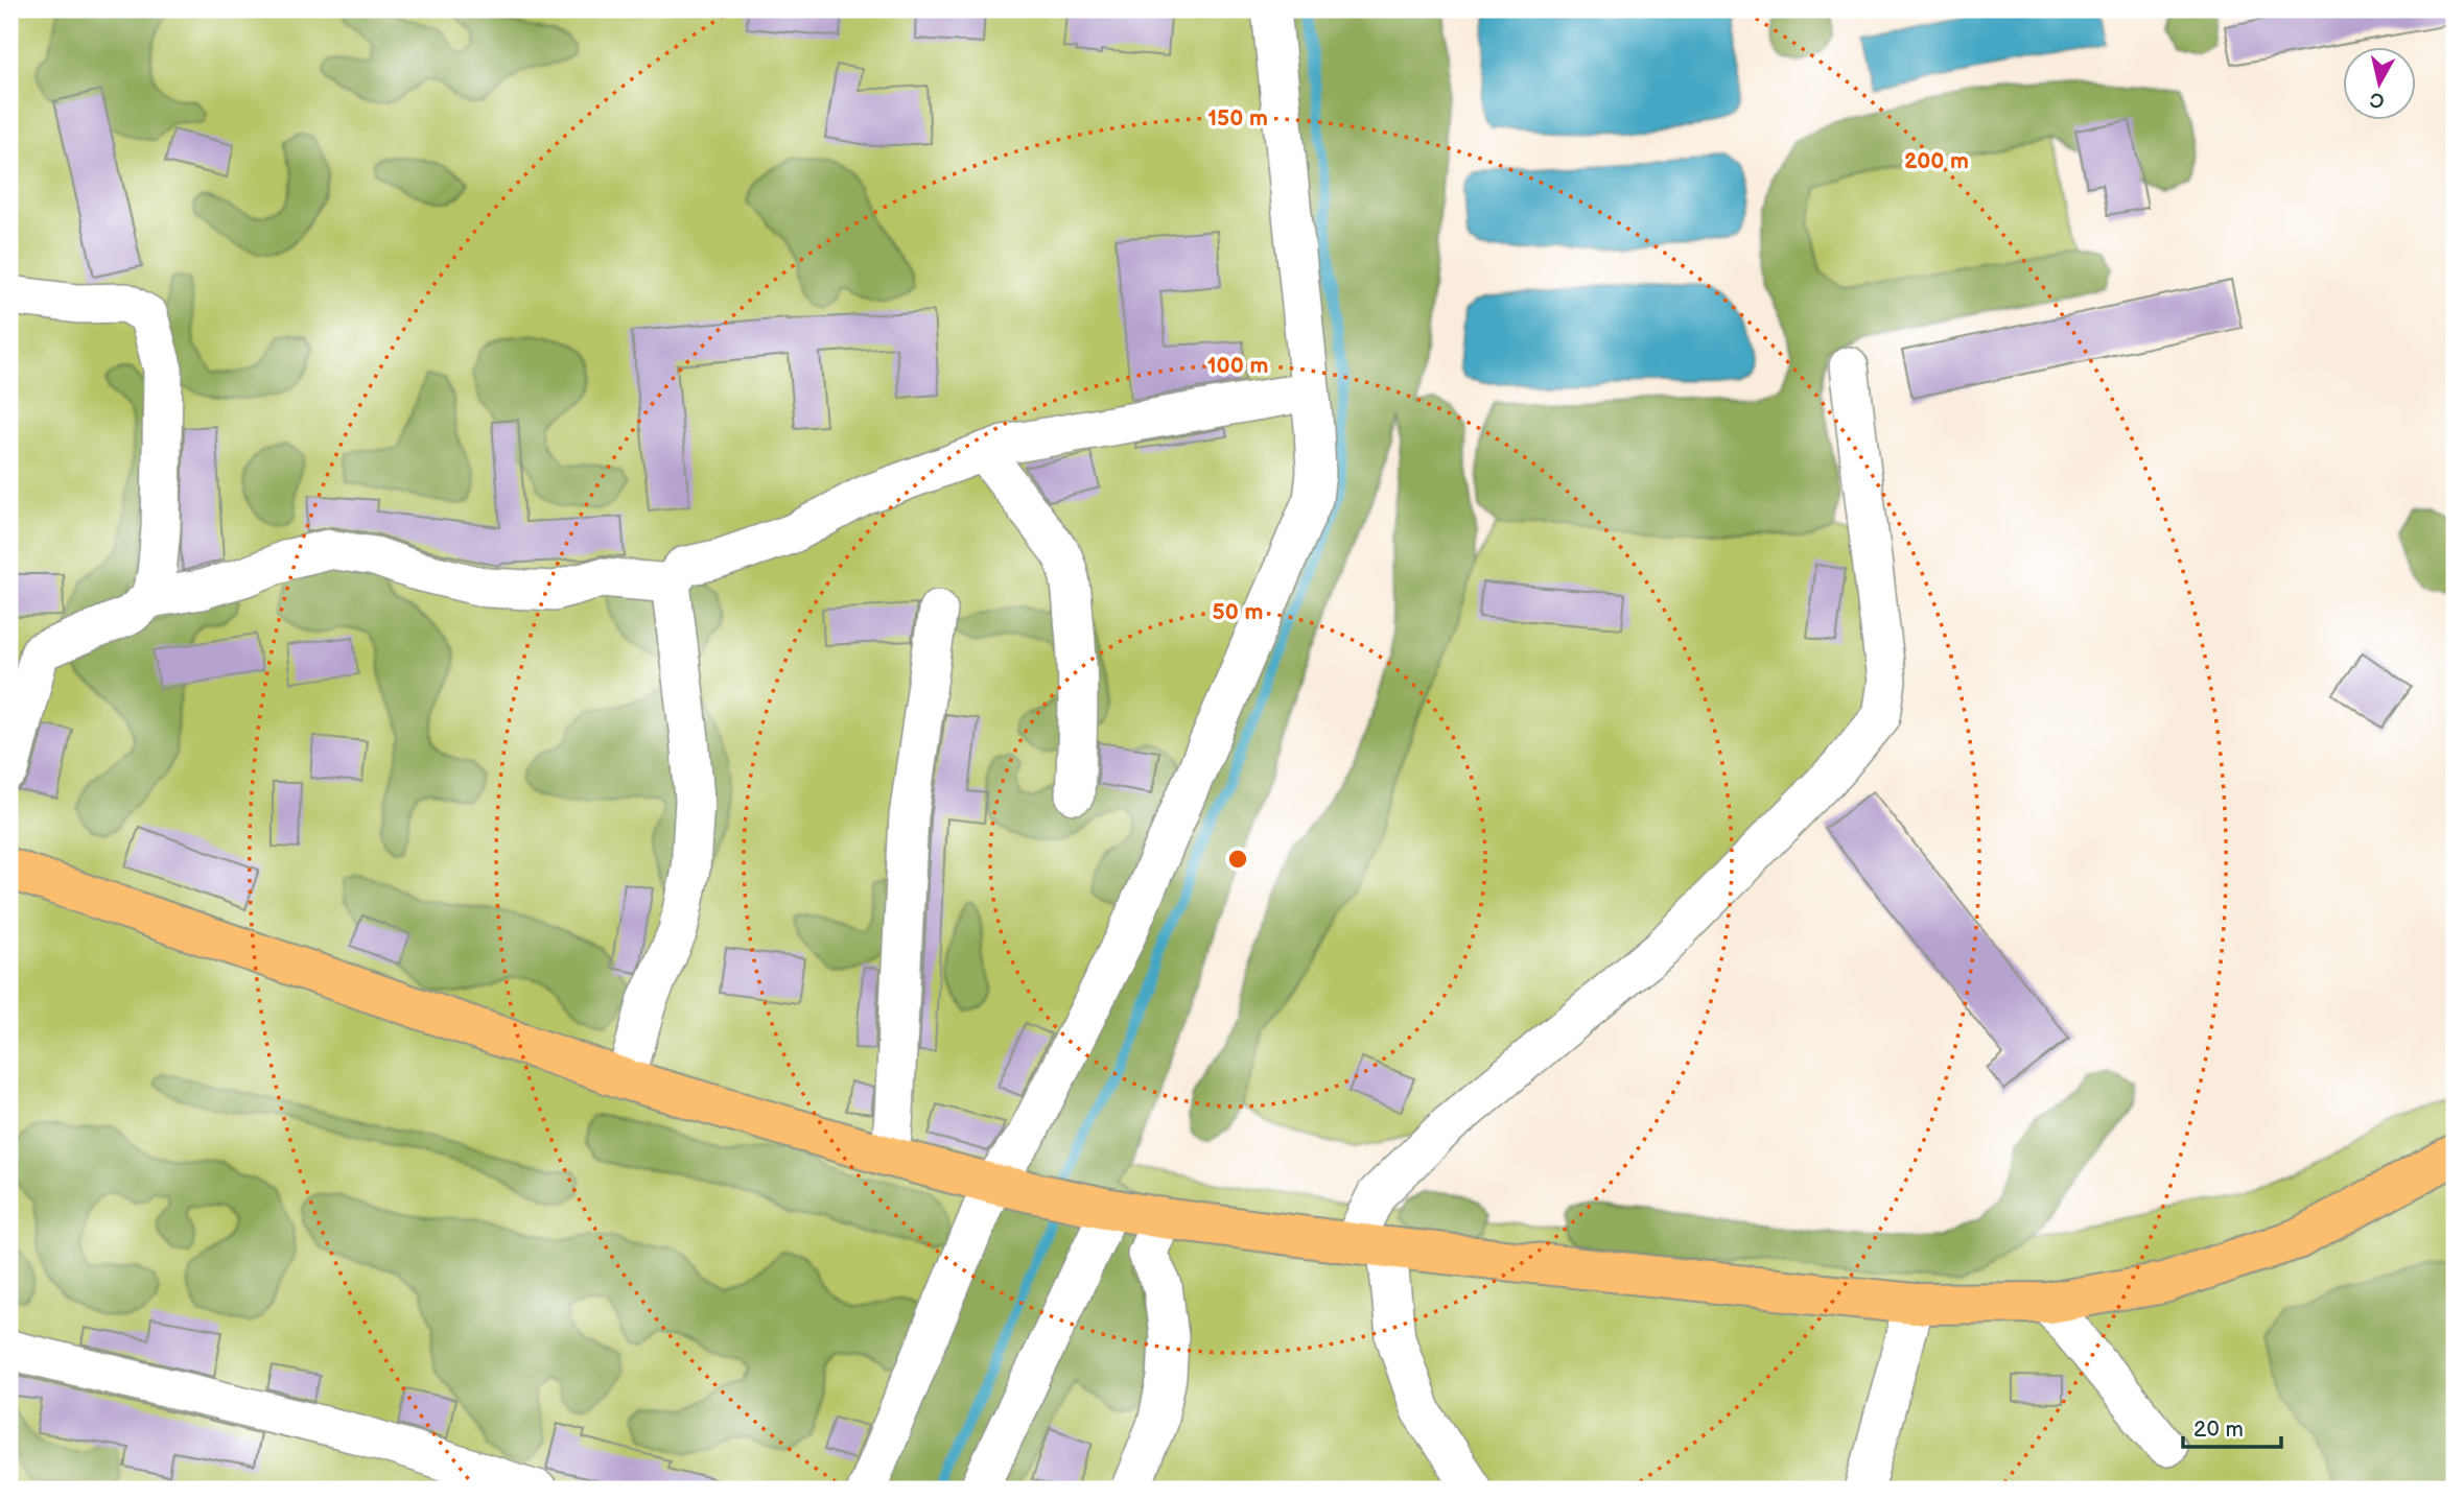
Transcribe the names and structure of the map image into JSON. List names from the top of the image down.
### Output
{
  "scale_bar": "20 m",
  "north": "bottom",
  "rings": [
    "150 m",
    "200 m",
    "100 m",
    "50 m"
  ]
}
